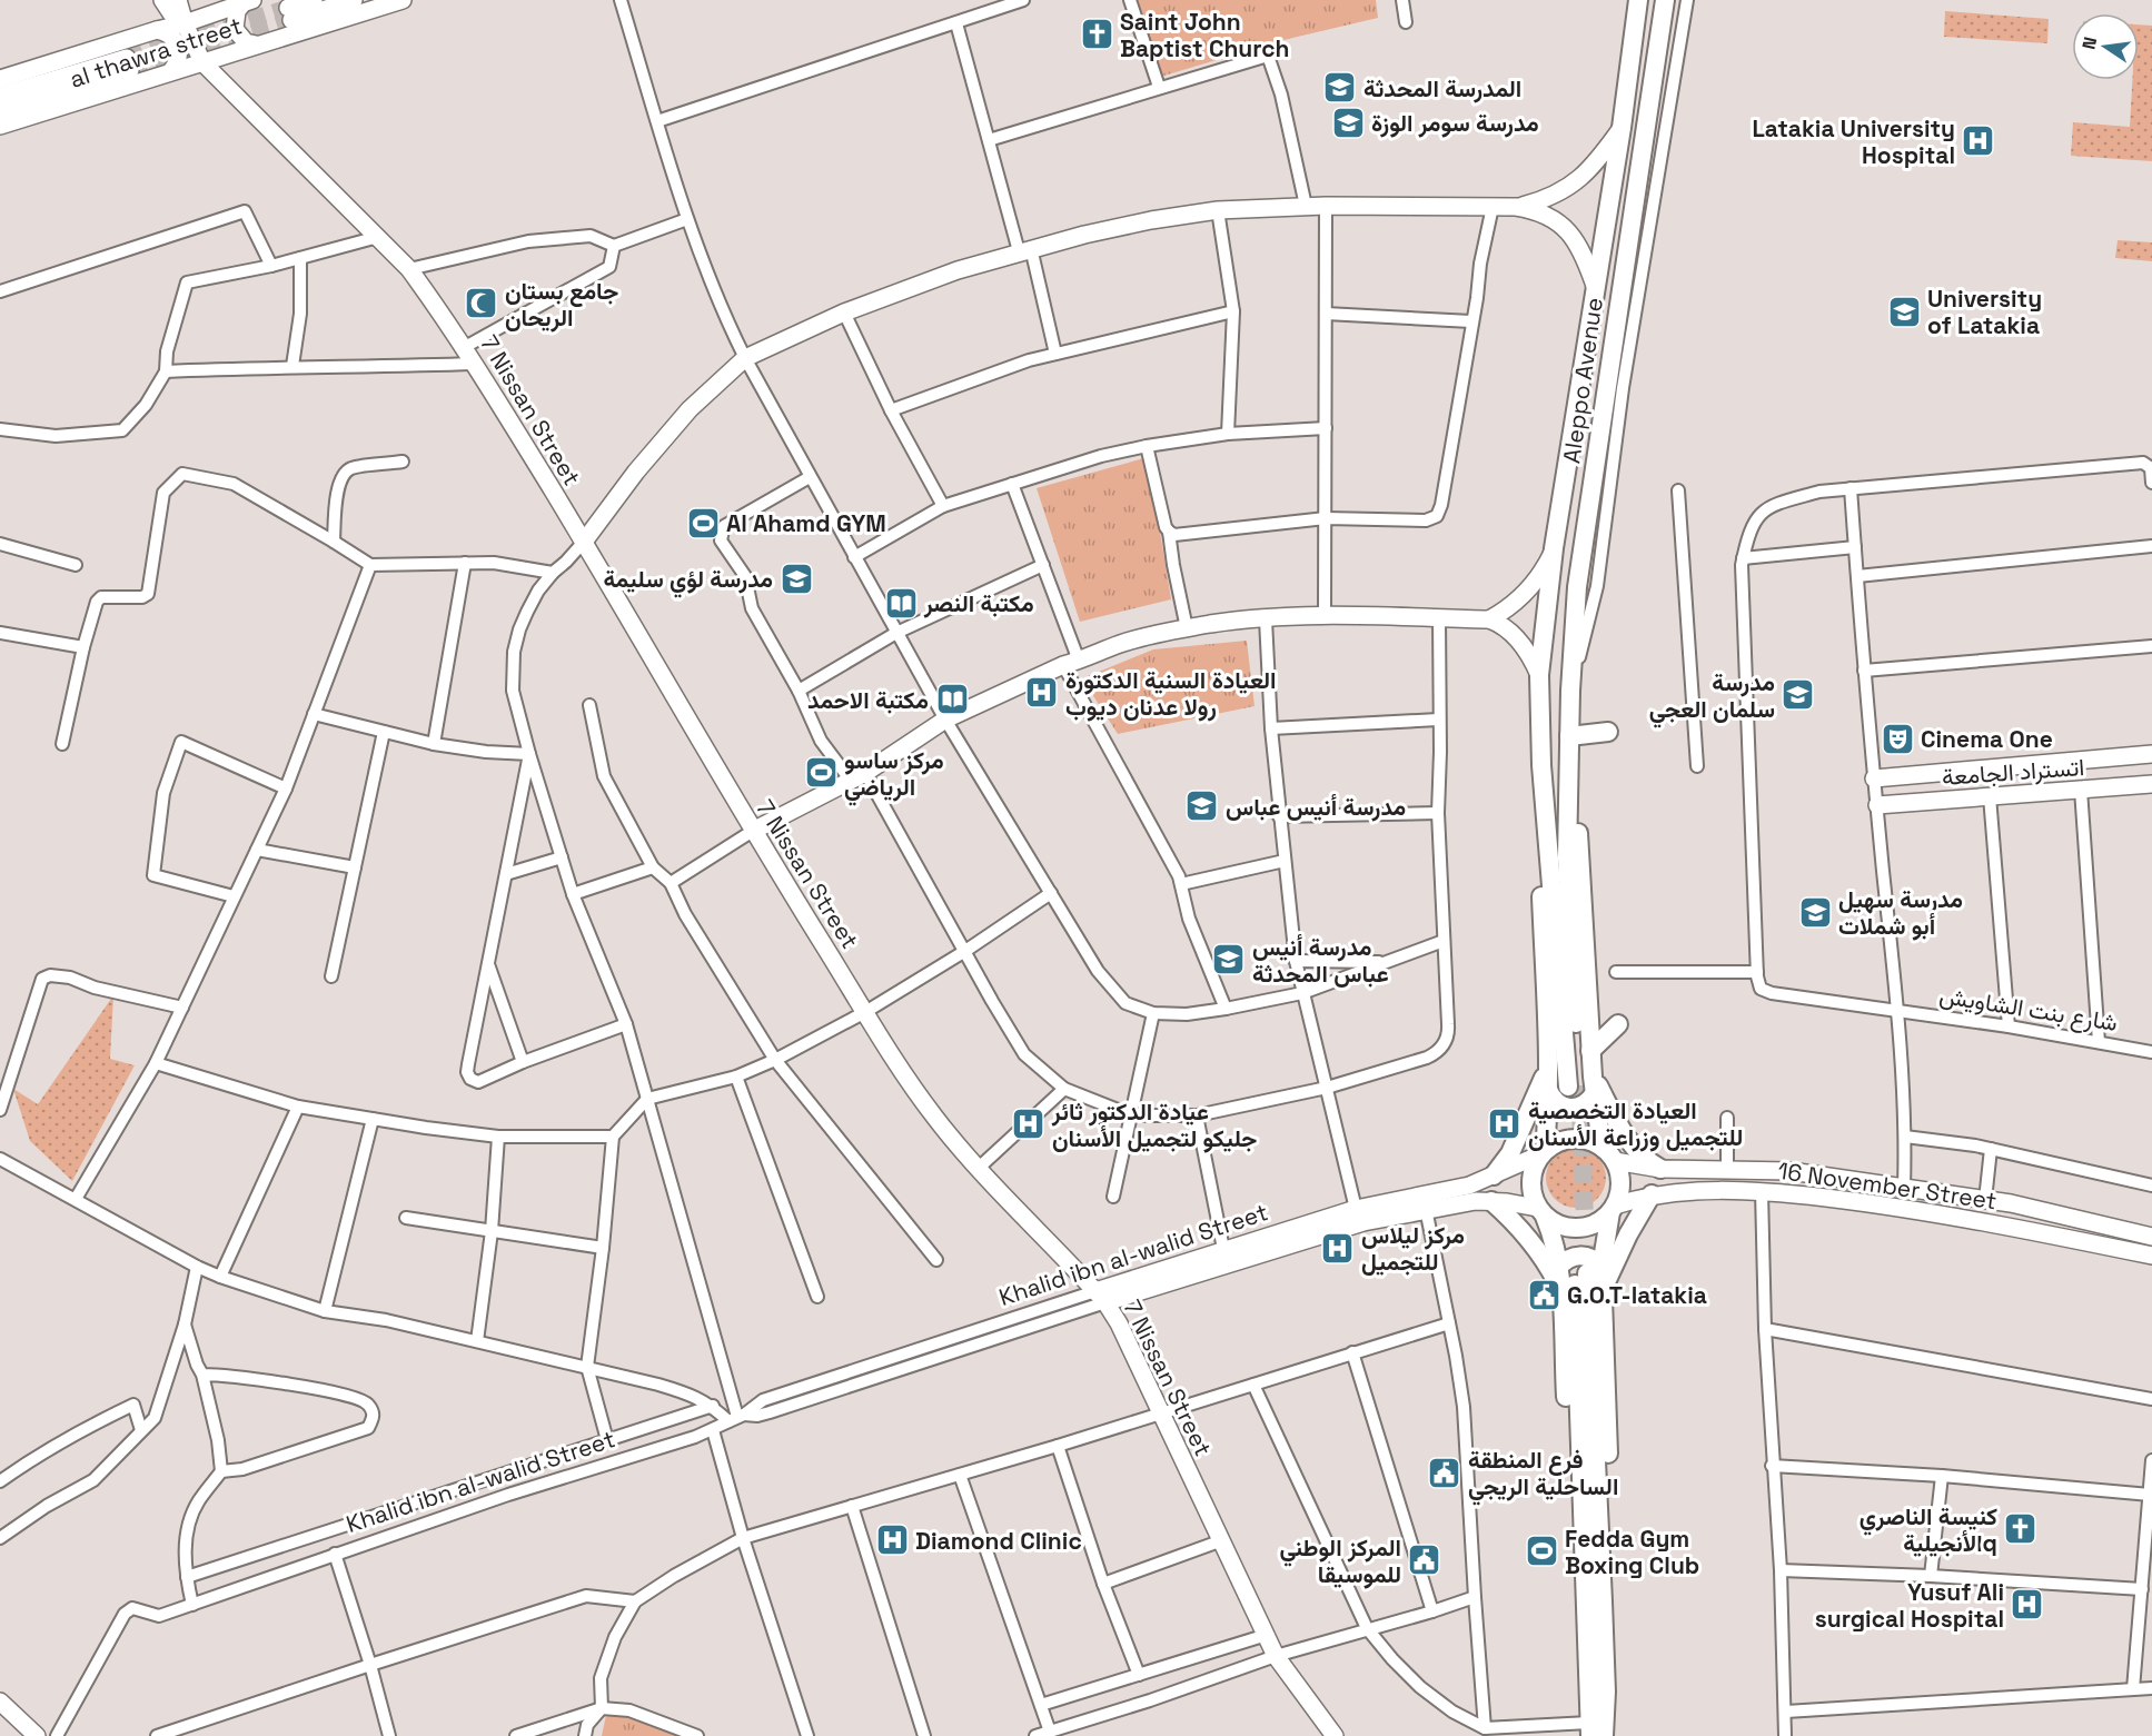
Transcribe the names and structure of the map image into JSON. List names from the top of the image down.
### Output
{
  "streets": {
    "main road": ["Aleppo Avenue"],
    "street": [
      "al thawra street",
      "7 Nissan Street",
      "اتستراد الجامعة",
      "شارع بنت الشاويش",
      "16 November Street",
      "Khalid ibn al-walid Street"
    ]
  },
  "crossings": [
    ["al thawra street", "7 Nissan Street"],
    ["7 Nissan Street", "Khalid ibn al-walid Street"],
    ["16 November Street", "Khalid ibn al-walid Street"]
  ],
  "places": {
    "church": ["Saint John Baptist Church", "كنيسة الناصري الأنجيليةq"],
    "school or university": [
      "المدرسة المحدثة",
      "مدرسة سومر الوزة",
      "University of Latakia",
      "مدرسة لؤي سليمة",
      "مدرسة سلمان العجي",
      "مدرسة أنيس عباس",
      "مدرسة سهيل أبو شملات",
      "مدرسة أنيس عباس المحدثة"
    ],
    "hospital": [
      "Latakia University Hospital",
      "العيادة السنية الدكتورة رولا عدنان ديوب",
      "العيادة التخصصية للتجميل وزراعة الأسنان",
      "عيادة الدكتور ثائر جليكو لتجميل الأسنان",
      "مركز ليلاس للتجميل",
      "Diamond Clinic",
      "Yusuf Ali surgical Hospital"
    ],
    "mosque": ["جامع بستان الريحان"],
    "sports": ["Al Ahamd GYM", "مركز ساسو الرياضي", "Fedda Gym Boxing Club"],
    "library": ["مكتبة النصر", "مكتبة الاحمد"],
    "theatre": ["Cinema One"],
    "public building": ["G.O.T-latakia", "فرع المنطقة الساحلية الريجي", "المركز الوطني للموسيقا"]
  },
  "north": "left"
}
